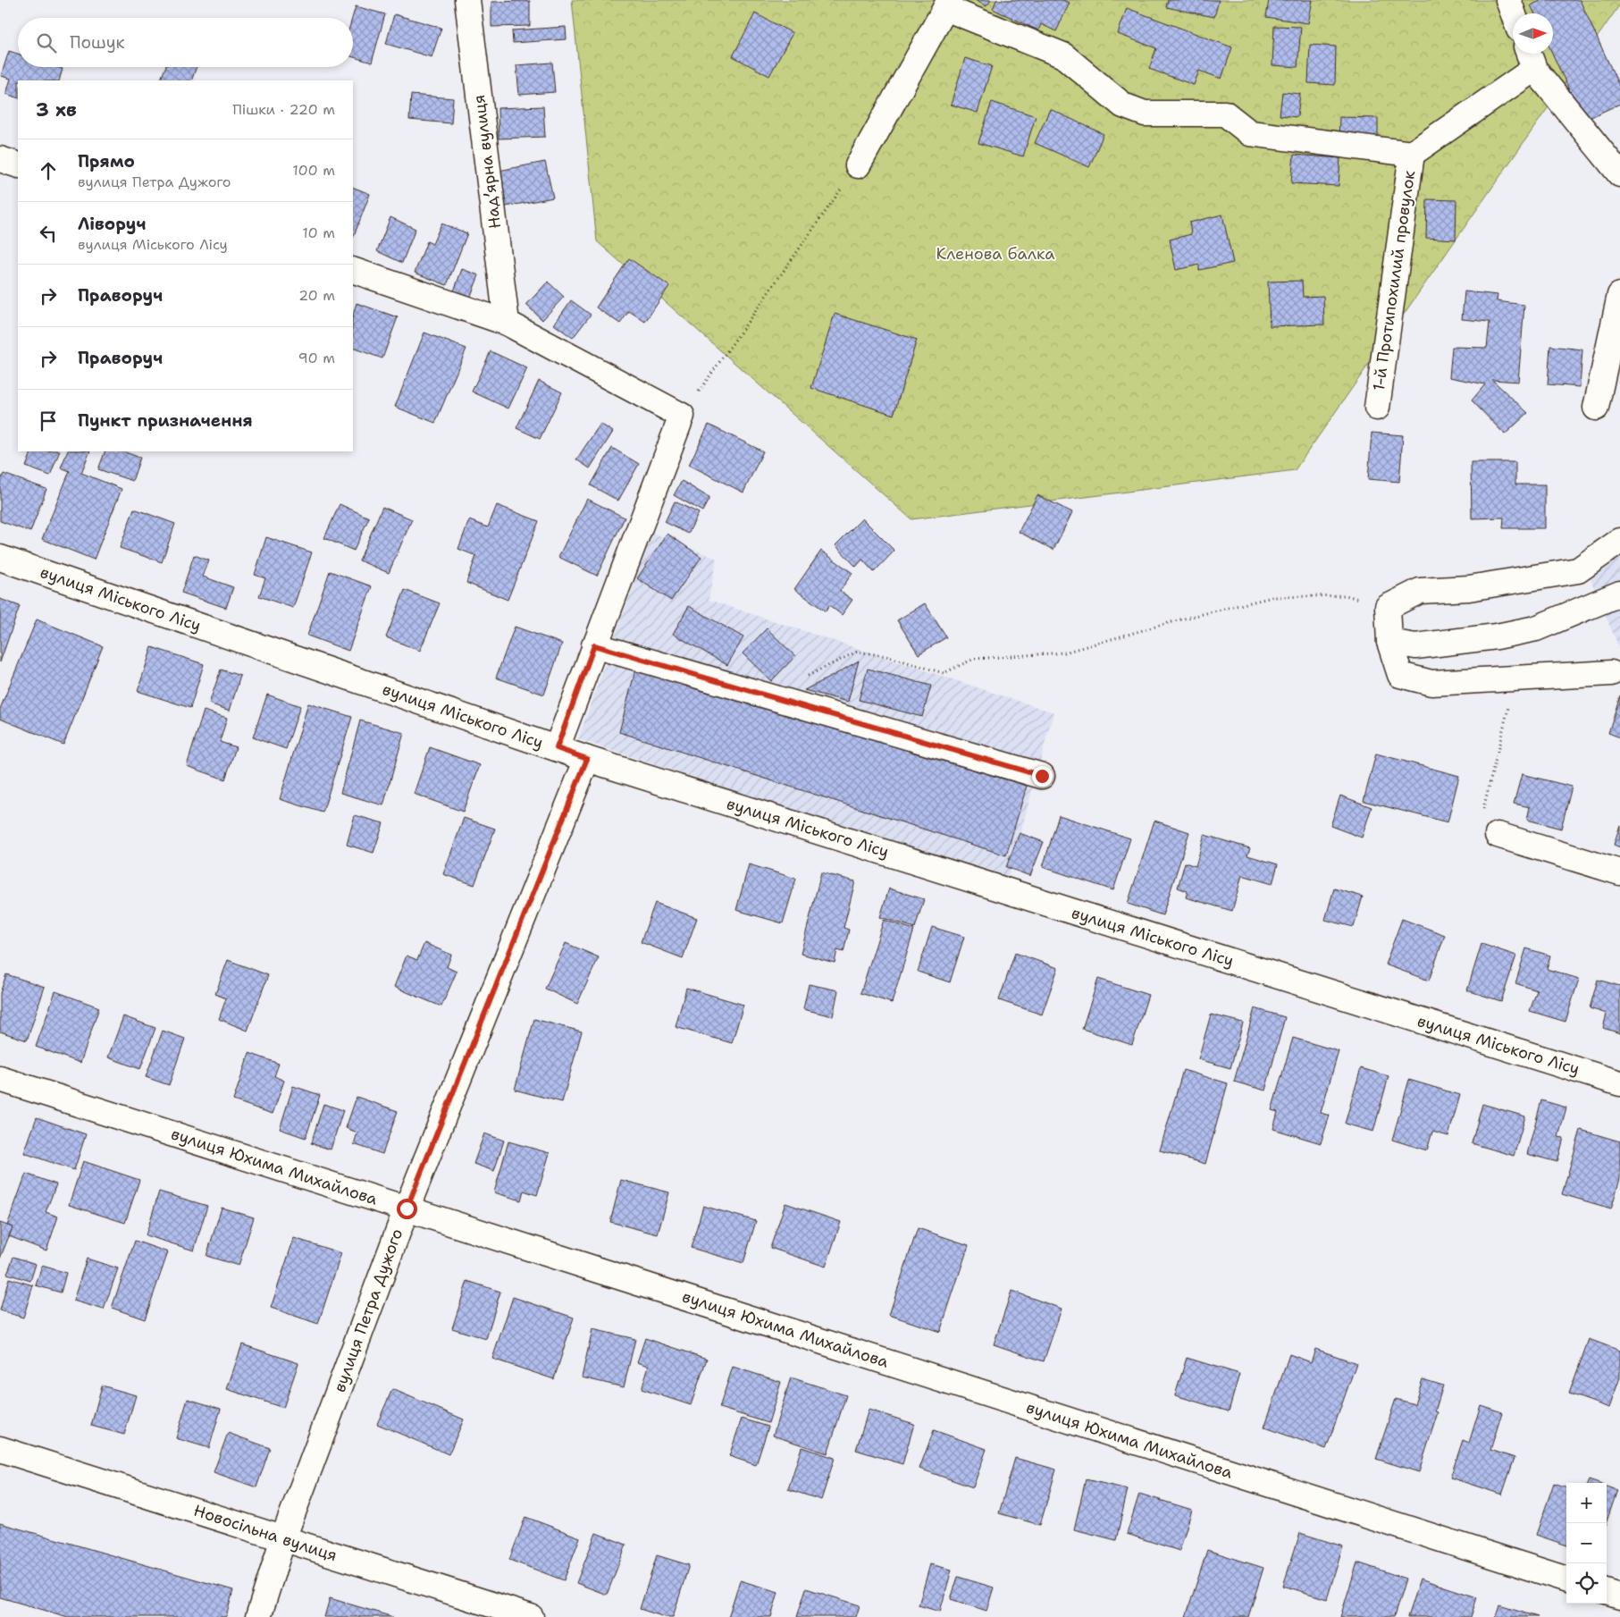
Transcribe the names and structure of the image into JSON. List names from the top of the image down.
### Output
{
  "streets": {
    "street": [
      "Надʼярна вулиця",
      "1-й Протипохилий провулок",
      "вулиця Міського Лісу",
      "вулиця Юхима Михайлова",
      "вулиця Петра Дужого",
      "Новосільна вулиця"
    ]
  },
  "crossings": [
    ["вулиця Міського Лісу", "вулиця Петра Дужого"],
    ["вулиця Юхима Михайлова", "вулиця Петра Дужого"],
    ["вулиця Петра Дужого", "Новосільна вулиця"]
  ],
  "parks": ["Кленова балка"],
  "north": "right",
  "page": {
    "search": "Пошук",
    "heading": ["3 хв", "Пішки · 220 m"],
    "list": [
      ["Прямо", "вулиця Петра Дужого", "100 m"],
      ["Ліворуч", "вулиця Міського Лісу", "10 m"],
      ["Праворуч", "20 m"],
      ["Праворуч", "90 m"],
      "Пункт призначення"
    ],
    "map_buttons": ["+", "−"]
  }
}
